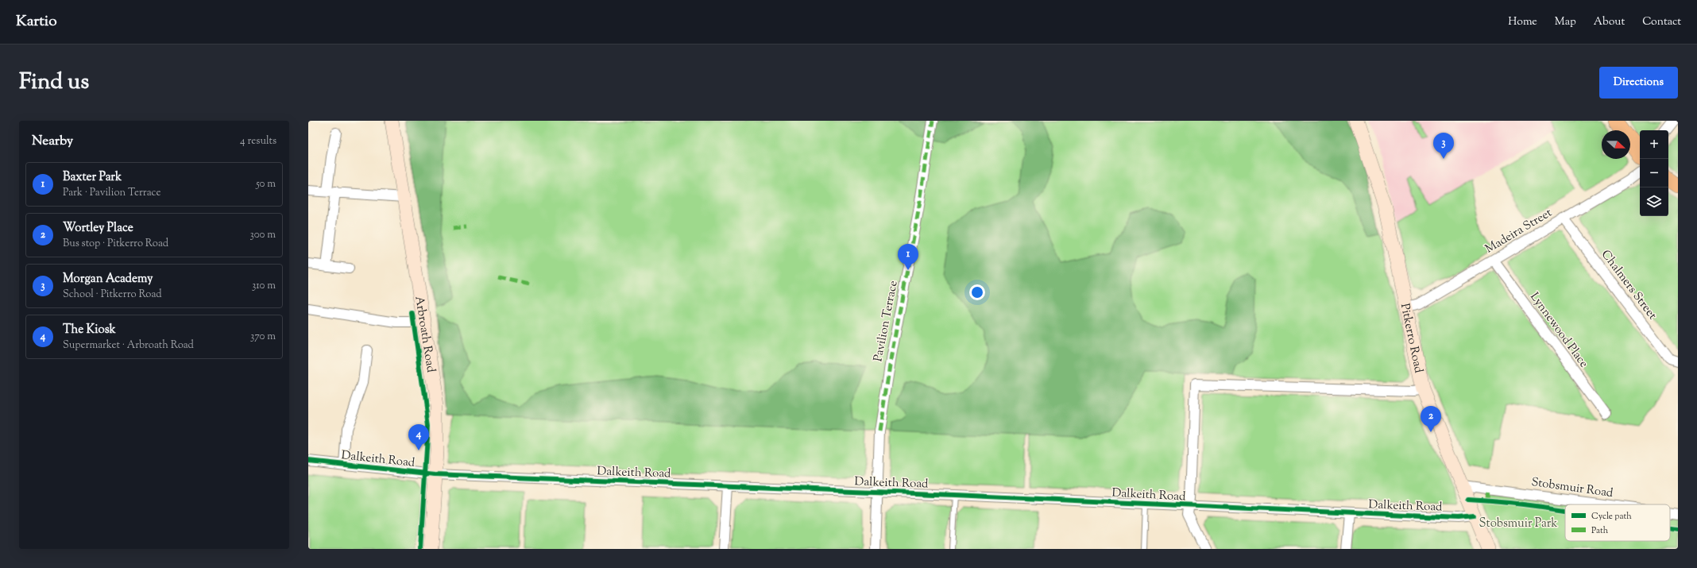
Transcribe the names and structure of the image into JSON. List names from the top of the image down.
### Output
{
  "streets": {
    "street": [
      "Madeira Street",
      "Chalmers Street",
      "Pavilion Terrace",
      "Lynnewood Place",
      "Arbroath Road",
      "Pitkerro Road",
      "Dalkeith Road",
      "Stobsmuir Road"
    ]
  },
  "crossings": [
    ["Madeira Street", "Chalmers Street"],
    ["Madeira Street", "Lynnewood Place"],
    ["Madeira Street", "Pitkerro Road"],
    ["Pavilion Terrace", "Dalkeith Road"],
    ["Arbroath Road", "Dalkeith Road"],
    ["Pitkerro Road", "Dalkeith Road"],
    ["Pitkerro Road", "Stobsmuir Road"]
  ],
  "parks": ["Stobsmuir Park"],
  "legend": ["Cycle path", "Path"],
  "north": "right",
  "page": {
    "header": "Kartio",
    "nav": [
      "Home",
      "Map",
      "About",
      "Contact"
    ],
    "title": "Find us",
    "buttons": "Directions",
    "heading": ["Nearby", "4 results"],
    "map_buttons": ["+", "−"],
    "pins": [
      "3",
      "1",
      "2",
      "4"
    ],
    "list": [
      {
        "mark": "1",
        "name": "Baxter Park",
        "note": "Park · Pavilion Terrace",
        "value": "50 m"
      },
      {
        "mark": "2",
        "name": "Wortley Place",
        "note": "Bus stop · Pitkerro Road",
        "value": "300 m"
      },
      {
        "mark": "3",
        "name": "Morgan Academy",
        "note": "School · Pitkerro Road",
        "value": "310 m"
      },
      {
        "mark": "4",
        "name": "The Kiosk",
        "note": "Supermarket · Arbroath Road",
        "value": "370 m"
      }
    ]
  }
}
